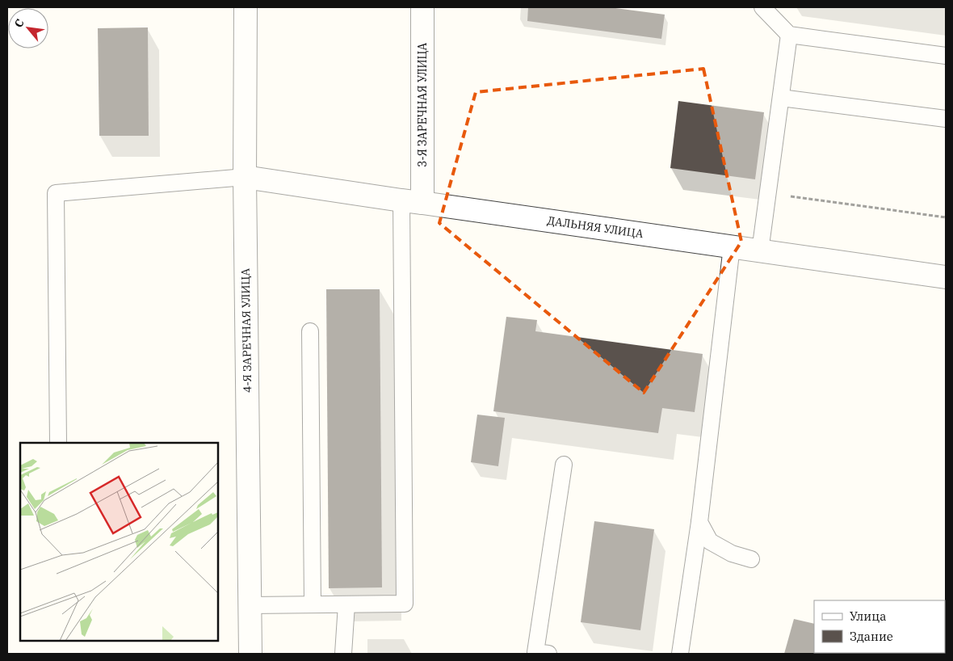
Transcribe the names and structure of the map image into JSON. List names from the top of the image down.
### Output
{
  "streets": {
    "street": ["3-Я ЗАРЕЧНАЯ УЛИЦА", "ДАЛЬНЯЯ УЛИЦА", "4-Я ЗАРЕЧНАЯ УЛИЦА"]
  },
  "crossings": [
    ["3-Я ЗАРЕЧНАЯ УЛИЦА", "ДАЛЬНЯЯ УЛИЦА"],
    ["ДАЛЬНЯЯ УЛИЦА", "4-Я ЗАРЕЧНАЯ УЛИЦА"]
  ],
  "legend": ["Улица", "Здание"],
  "north": "top left"
}
